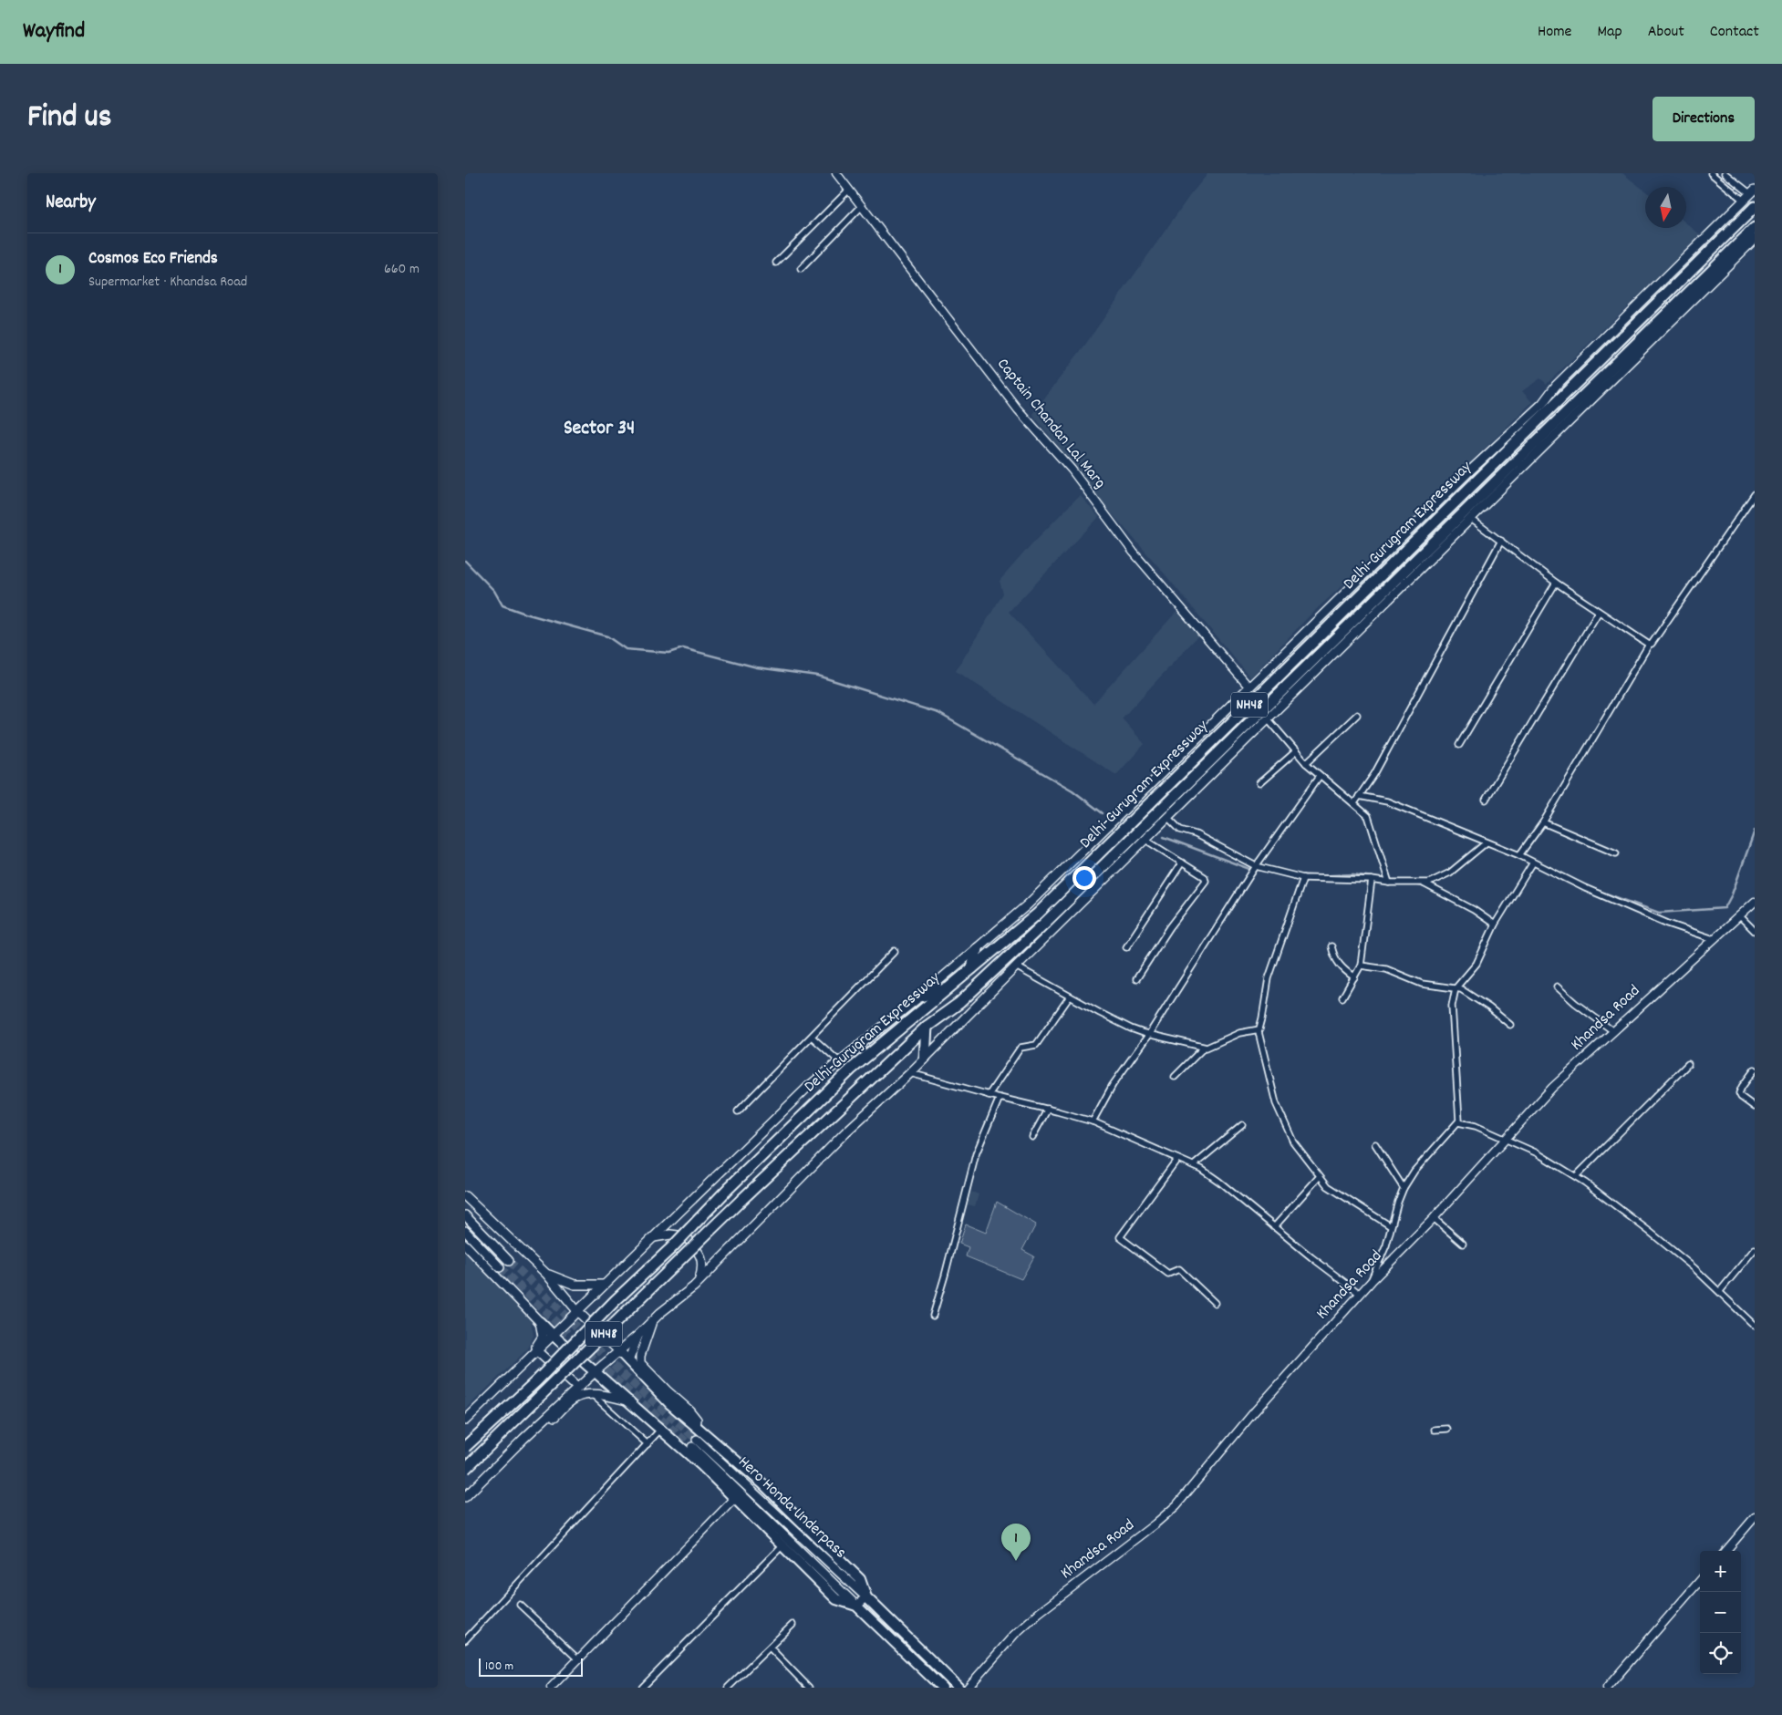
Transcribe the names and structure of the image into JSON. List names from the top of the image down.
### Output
{
  "streets": {
    "highway": ["Delhi-Gurugram Expressway", "NH48"],
    "main road": ["Hero Honda Underpass"],
    "street": ["Captain Chandan Lal Marg", "Khandsa Road"]
  },
  "districts": ["Sector 34"],
  "scale_bar": "100 m",
  "north": "bottom",
  "page": {
    "header": "Wayfind",
    "nav": [
      "Home",
      "Map",
      "About",
      "Contact"
    ],
    "title": "Find us",
    "buttons": "Directions",
    "heading": "Nearby",
    "list": [
      {
        "mark": "1",
        "name": "Cosmos Eco Friends",
        "note": "Supermarket · Khandsa Road",
        "value": "660 m"
      }
    ],
    "pins": "1",
    "map_buttons": ["+", "−"],
    "scale": "100 m"
  }
}
